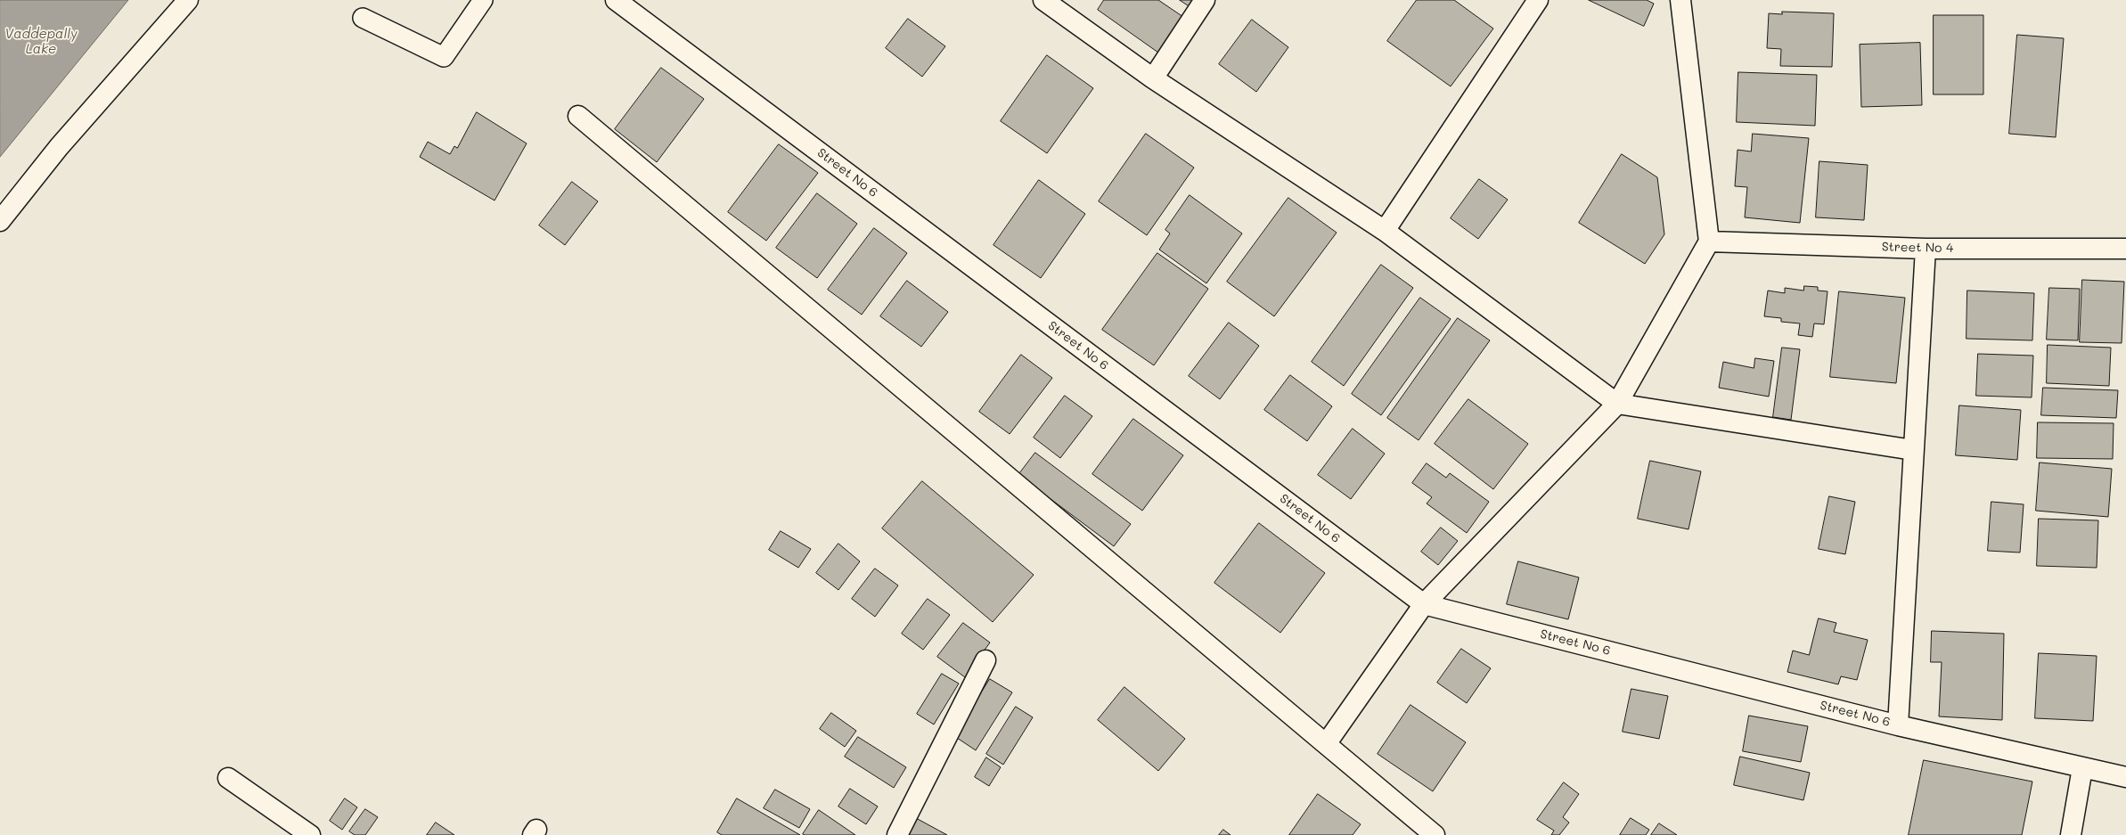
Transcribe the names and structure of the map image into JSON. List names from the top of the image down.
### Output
{
  "streets": {
    "street": ["Street No 6", "Street No 4"]
  },
  "water": ["Vaddepally Lake"]
}
